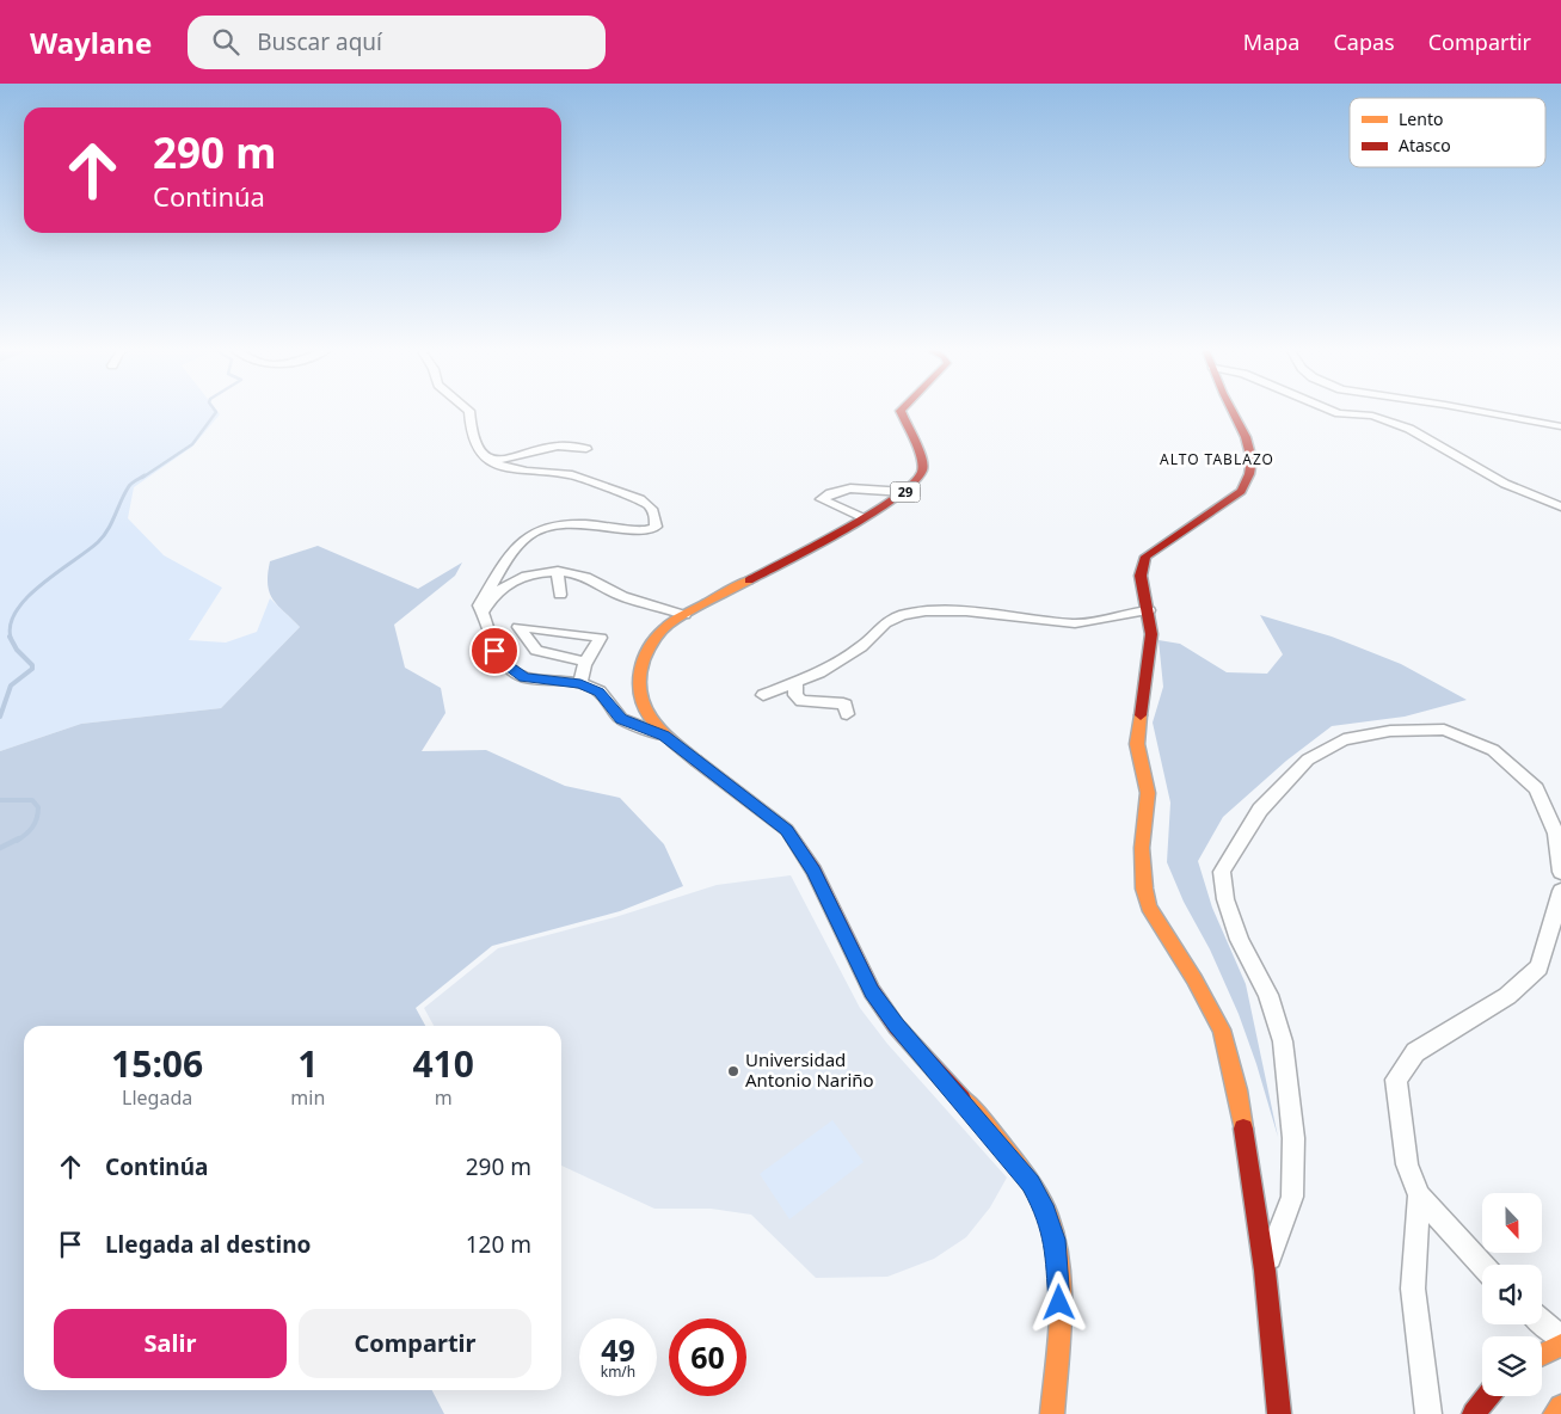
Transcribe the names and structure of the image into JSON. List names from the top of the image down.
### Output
{
  "streets": {
    "main road": ["29"]
  },
  "districts": ["ALTO TABLAZO"],
  "places": ["Universidad Antonio Nariño"],
  "legend": ["Lento", "Atasco"],
  "north": "bottom",
  "page": {
    "header": "Waylane",
    "search": "Buscar aquí",
    "nav": ["Mapa", "Capas", "Compartir"],
    "turn": ["290 m", "Continúa"],
    "eta": [
      "15:06",
      "Llegada",
      "1",
      "min",
      "410",
      "m"
    ],
    "list": [
      {
        "name": "Continúa",
        "value": "290 m"
      },
      {
        "name": "Llegada al destino",
        "value": "120 m"
      }
    ],
    "buttons": ["Salir", "Compartir"],
    "speed": "49 km/h",
    "limit": "60"
  }
}
